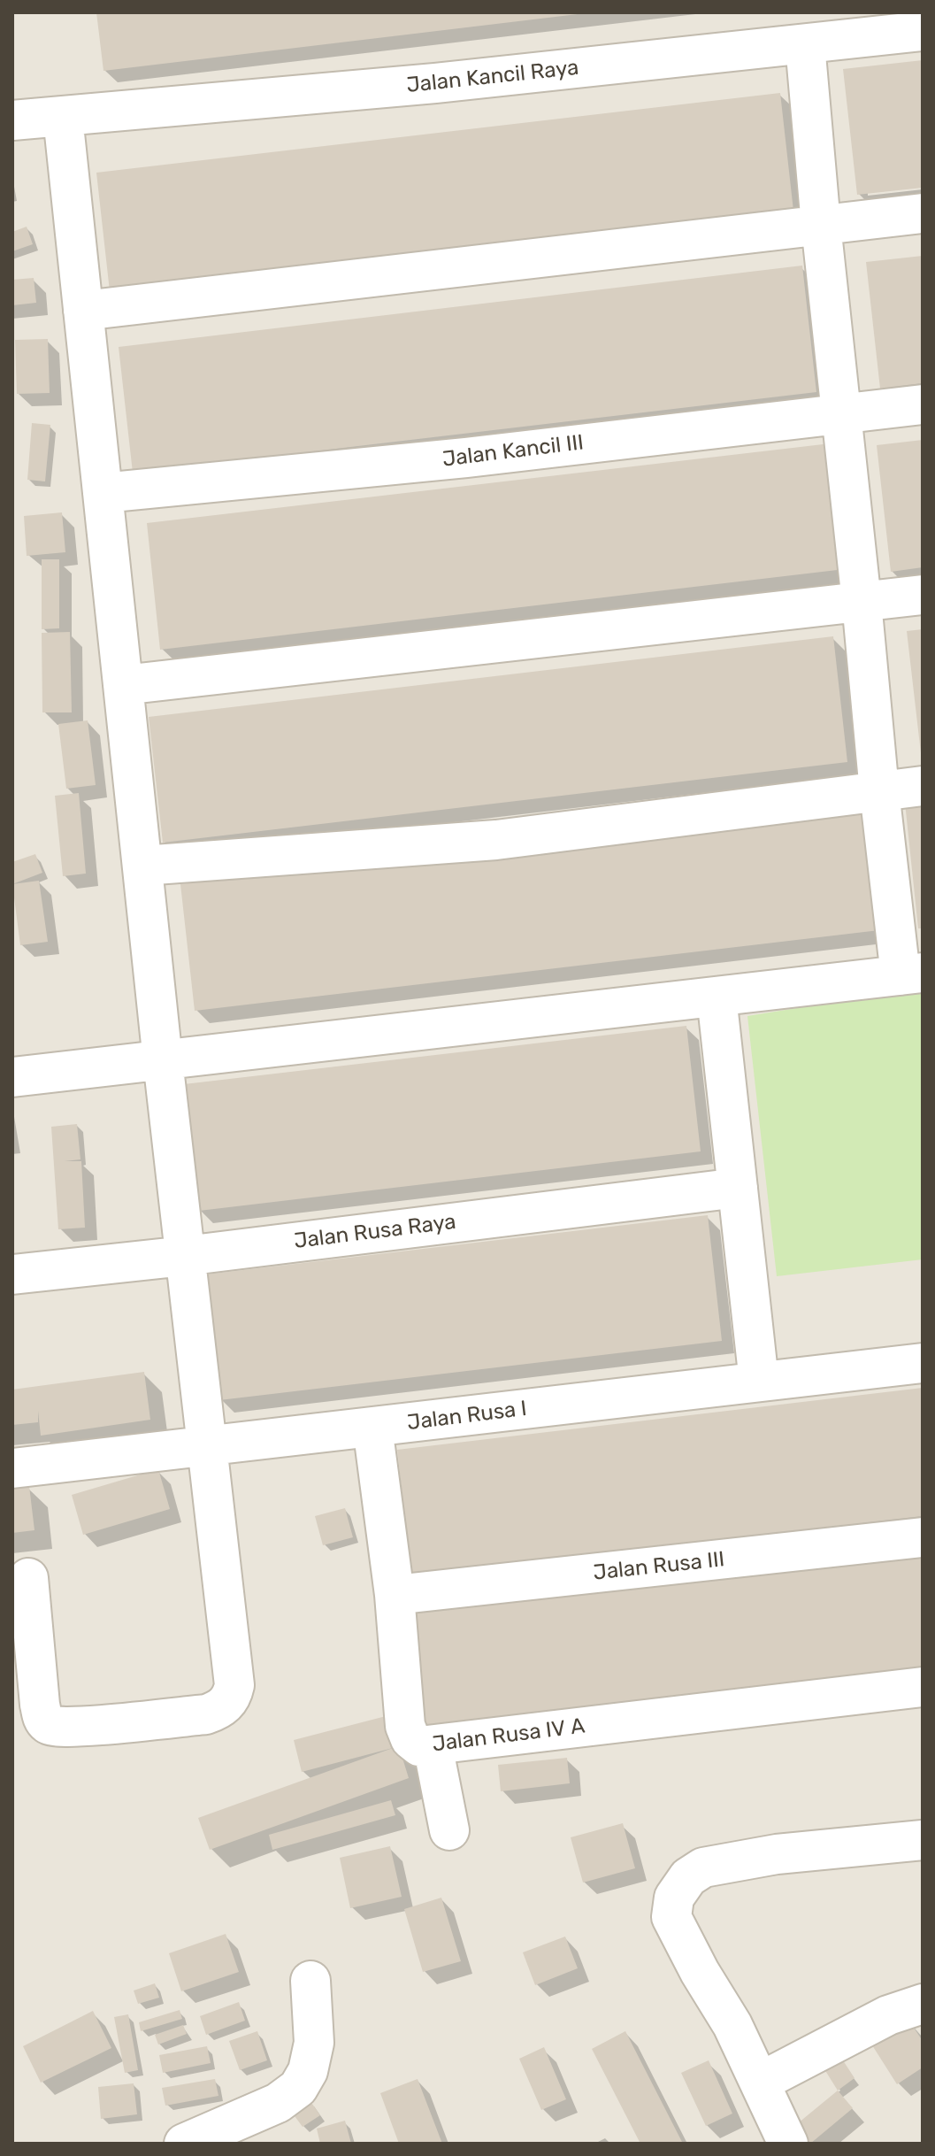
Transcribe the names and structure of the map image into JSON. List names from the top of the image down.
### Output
{
  "streets": {
    "street": [
      "Jalan Kancil Raya",
      "Jalan Kancil III",
      "Jalan Rusa Raya",
      "Jalan Rusa I",
      "Jalan Rusa III",
      "Jalan Rusa IV A"
    ]
  },
  "crossings": [
    ["Jalan Rusa I", "Jalan Rusa IV A"],
    ["Jalan Rusa III", "Jalan Rusa IV A"]
  ]
}
